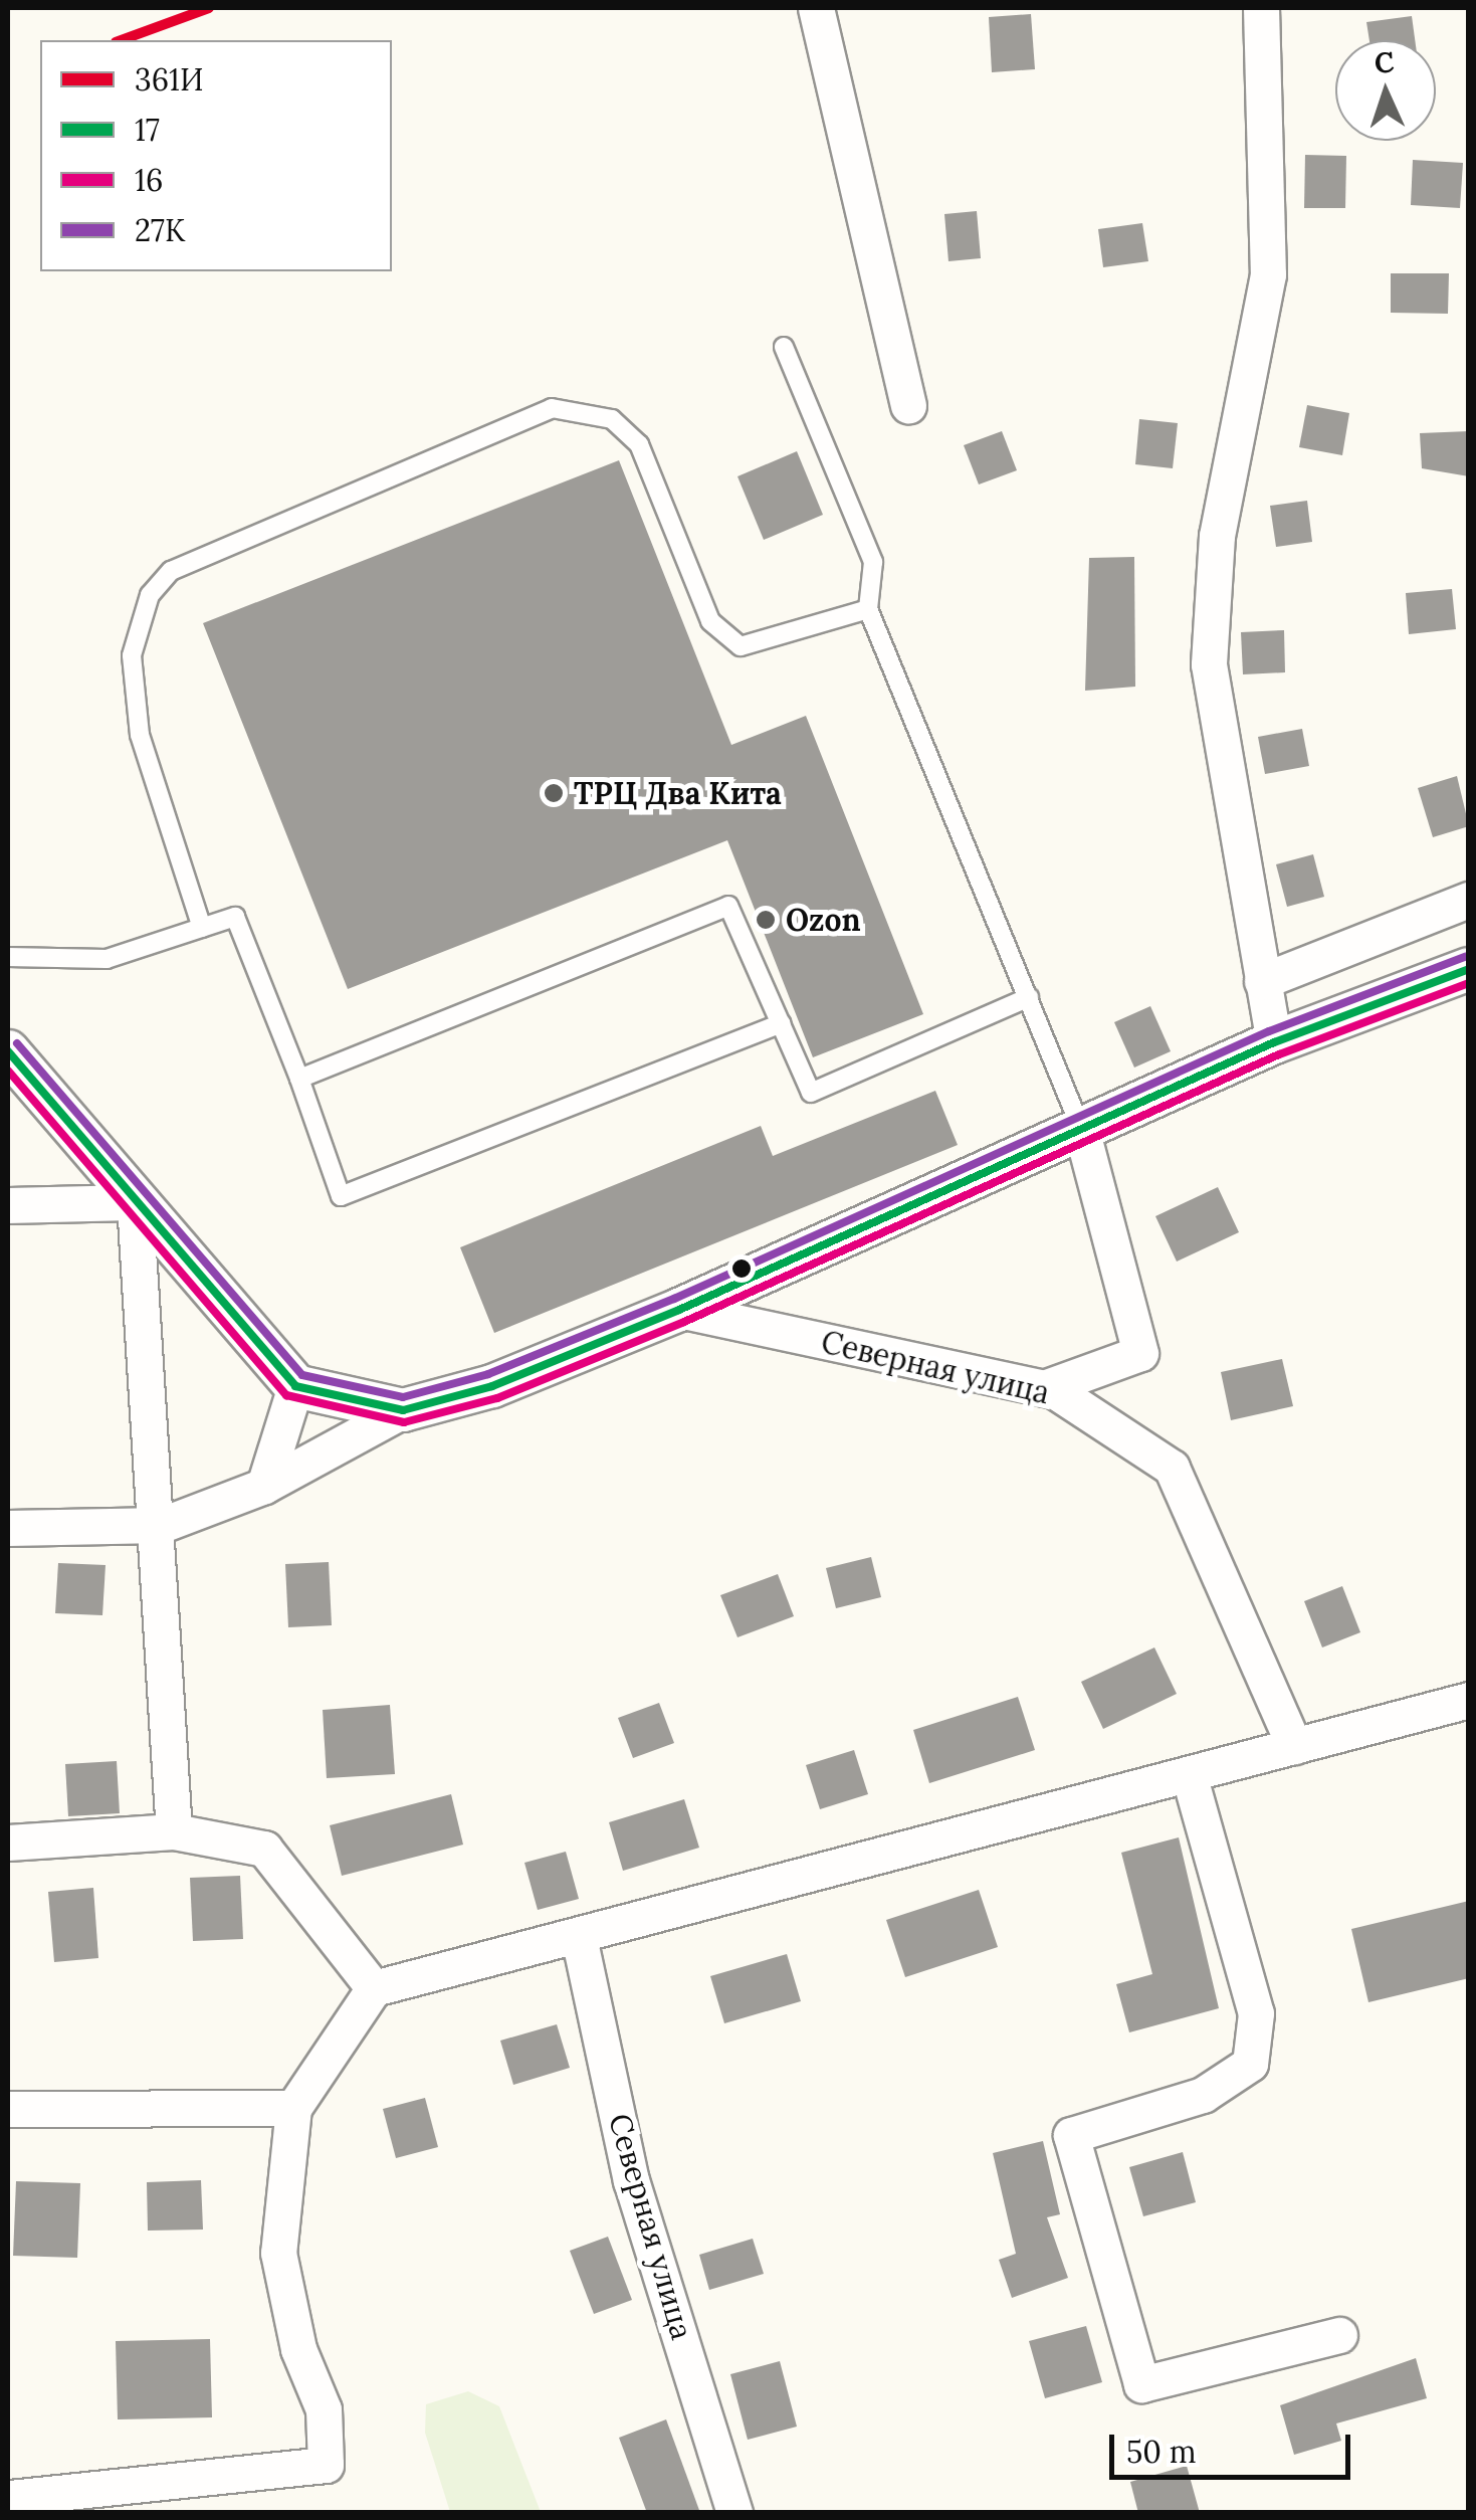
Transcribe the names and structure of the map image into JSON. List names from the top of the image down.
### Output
{
  "streets": {
    "street": ["Северная улица"]
  },
  "places": ["ТРЦ Два Кита", "Ozon"],
  "lines": [
    "transit line 361И",
    "transit line 27К",
    "transit line 17",
    "transit line 16"
  ],
  "legend": [
    "361И",
    "17",
    "16",
    "27К"
  ],
  "scale_bar": "50 m",
  "north": "top"
}
